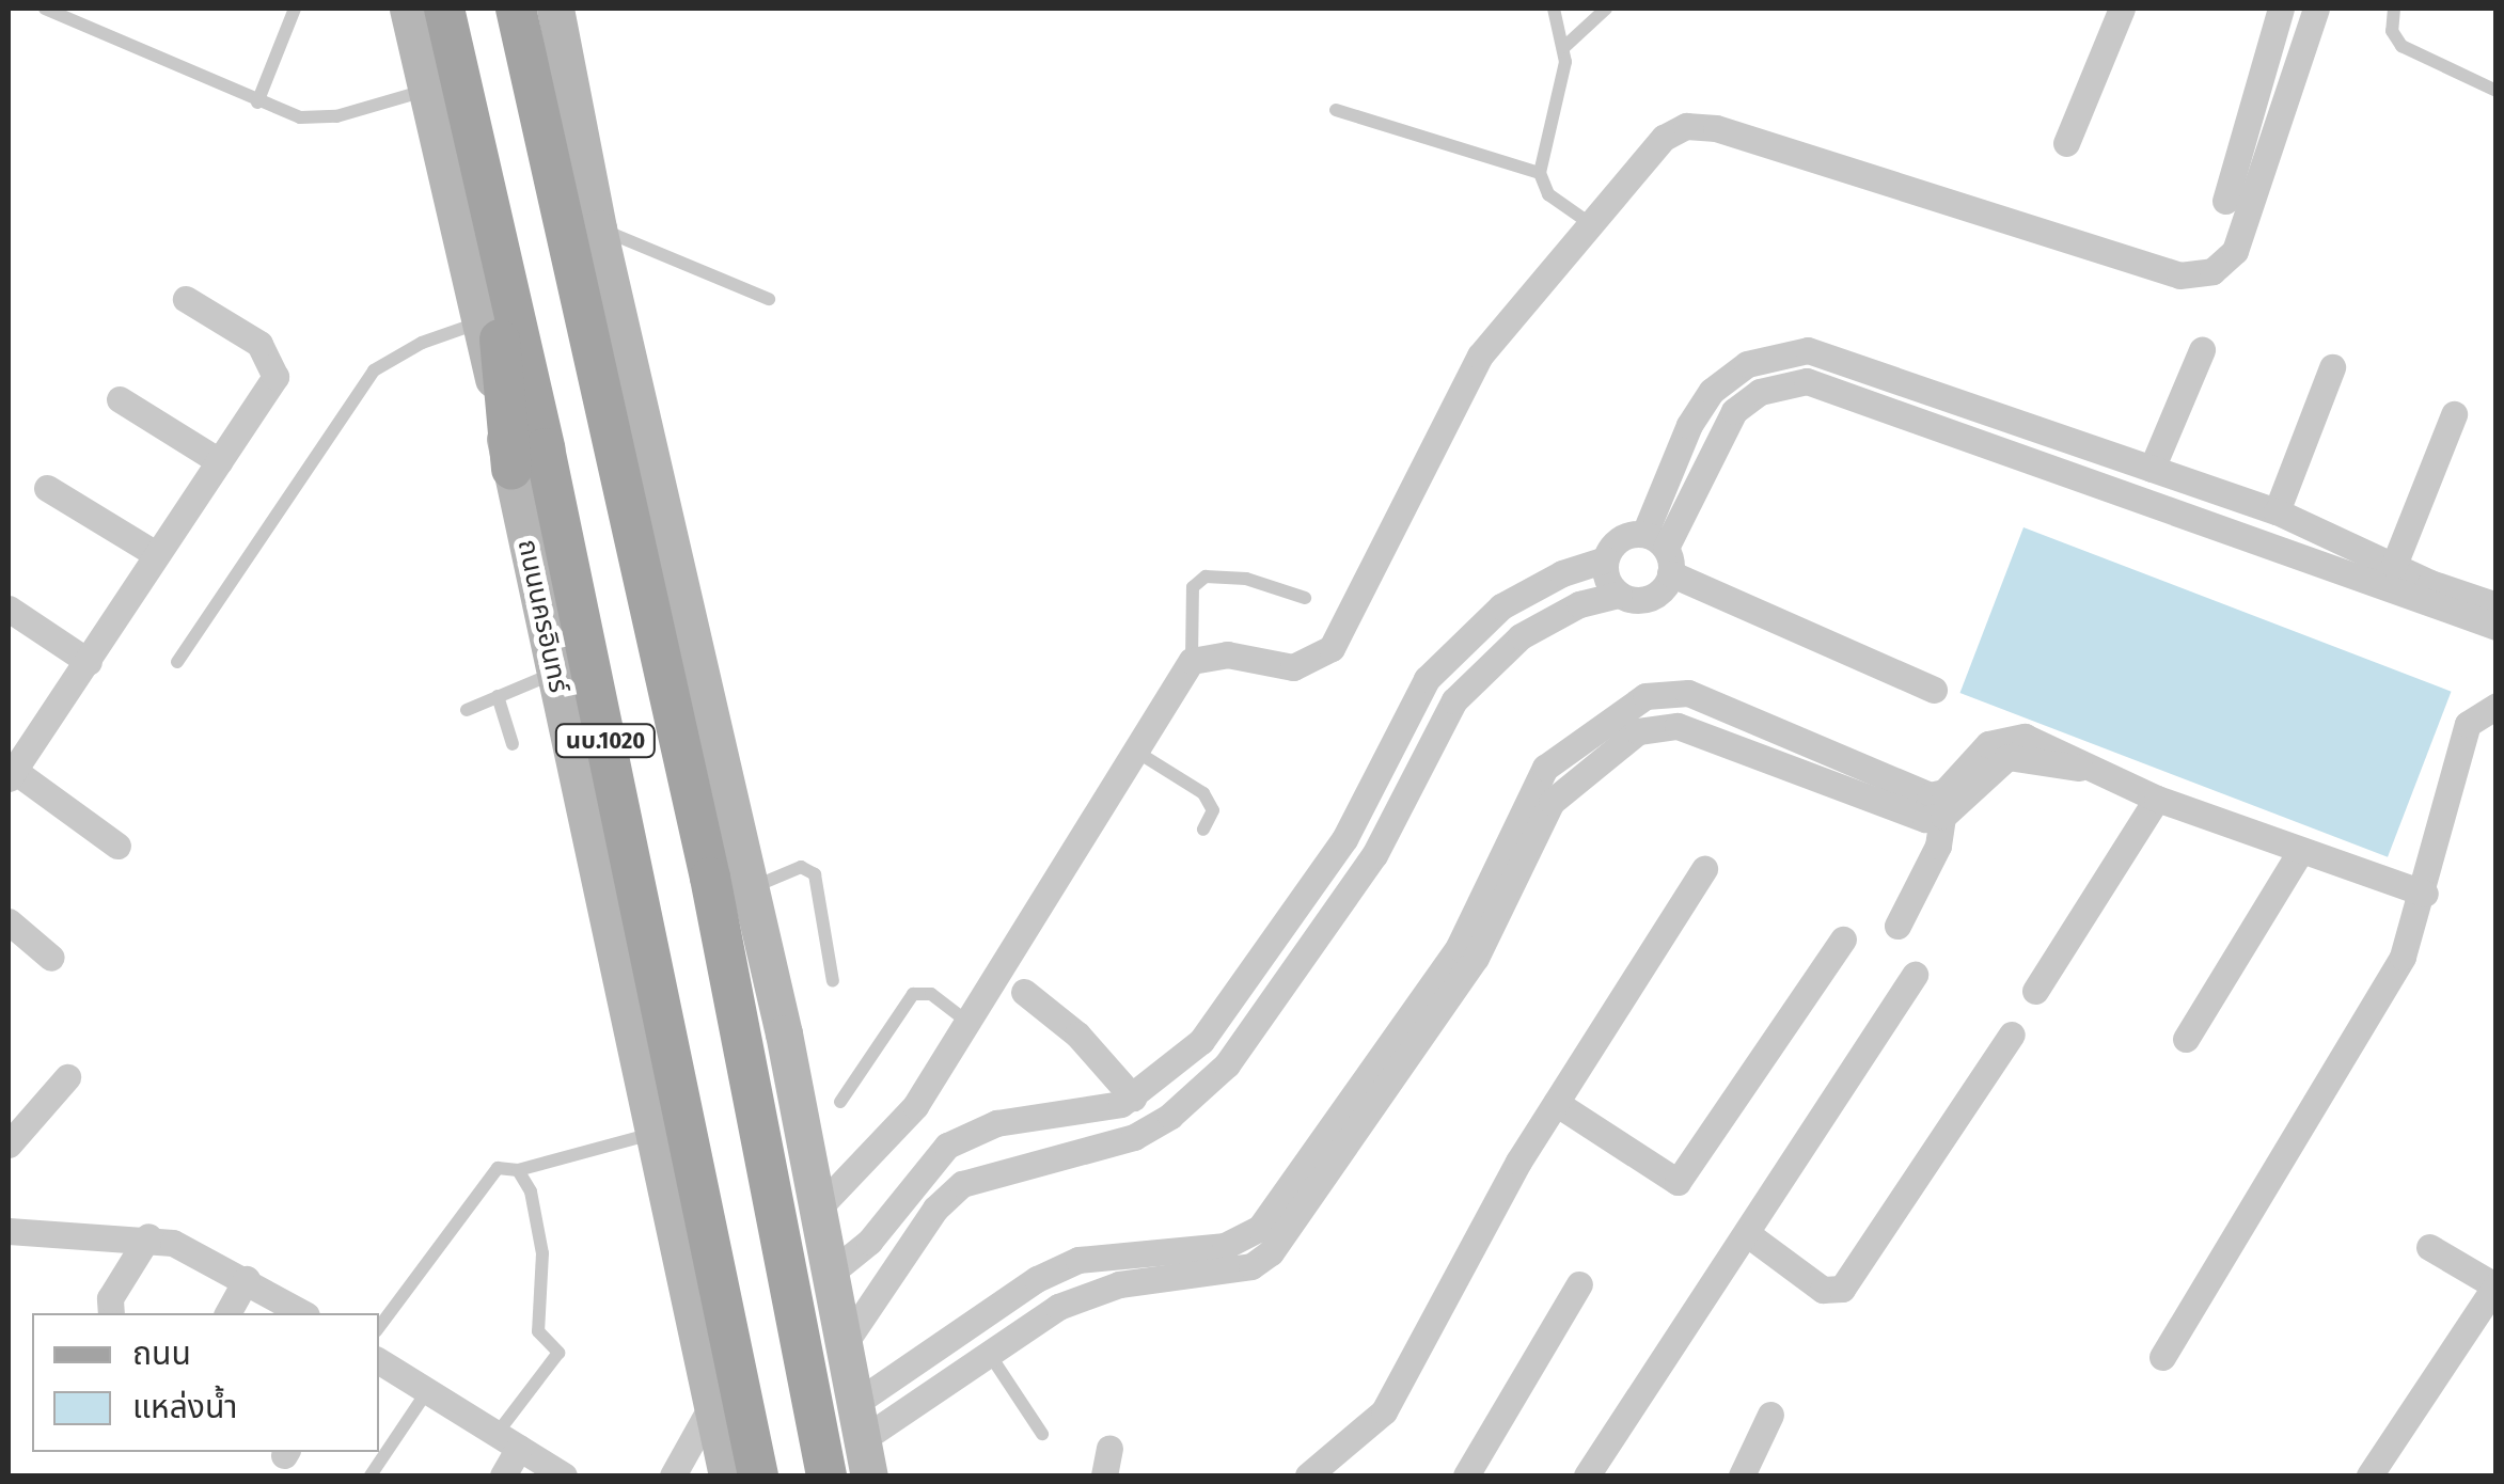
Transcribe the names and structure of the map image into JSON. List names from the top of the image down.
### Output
{
  "streets": {
    "main road": ["ถนนนครอินทร์", "นบ.1020"]
  },
  "legend": ["ถนน", "แหล่งน้ำ"]
}
